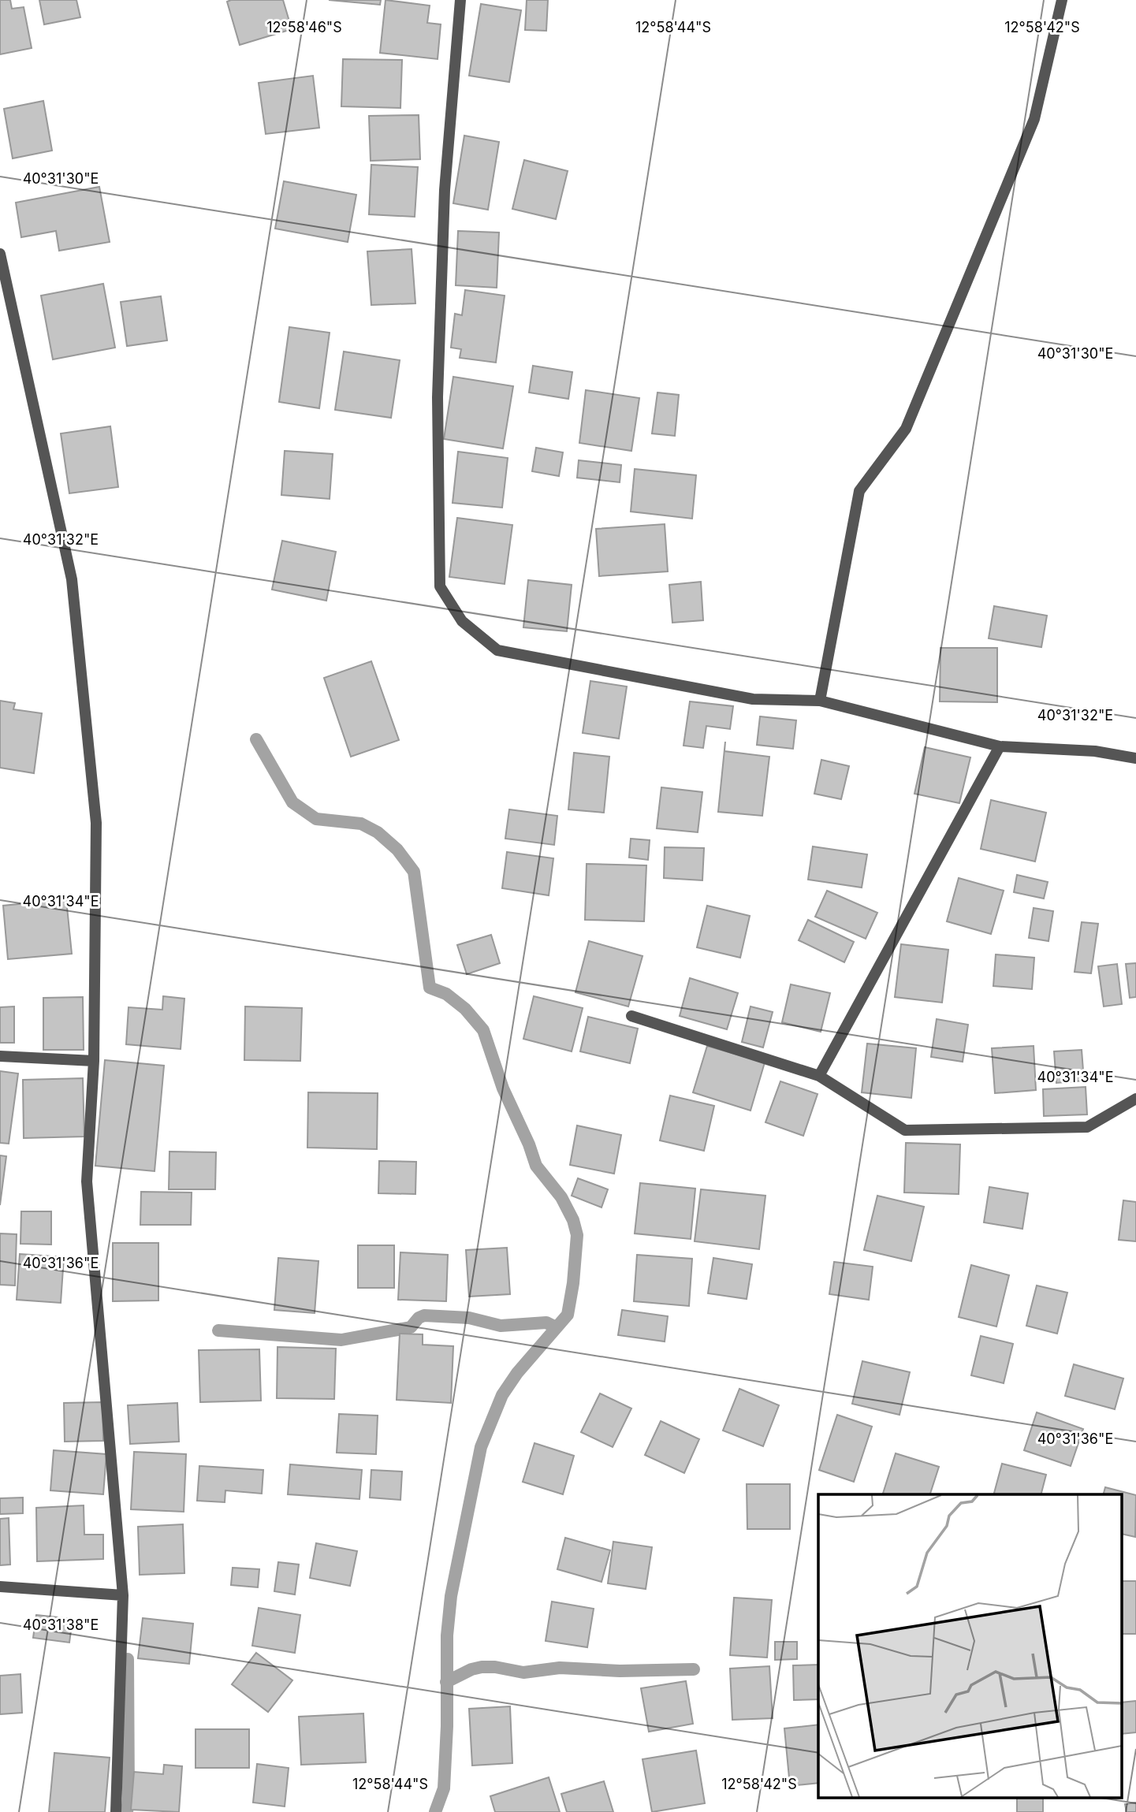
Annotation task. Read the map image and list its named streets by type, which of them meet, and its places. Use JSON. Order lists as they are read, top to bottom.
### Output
{
  "coordinates": [
    "12°58'46\"S",
    "12°58'44\"S",
    "12°58'42\"S",
    "40°31'30\"E",
    "40°31'32\"E",
    "40°31'34\"E",
    "40°31'36\"E",
    "40°31'38\"E"
  ]
}
